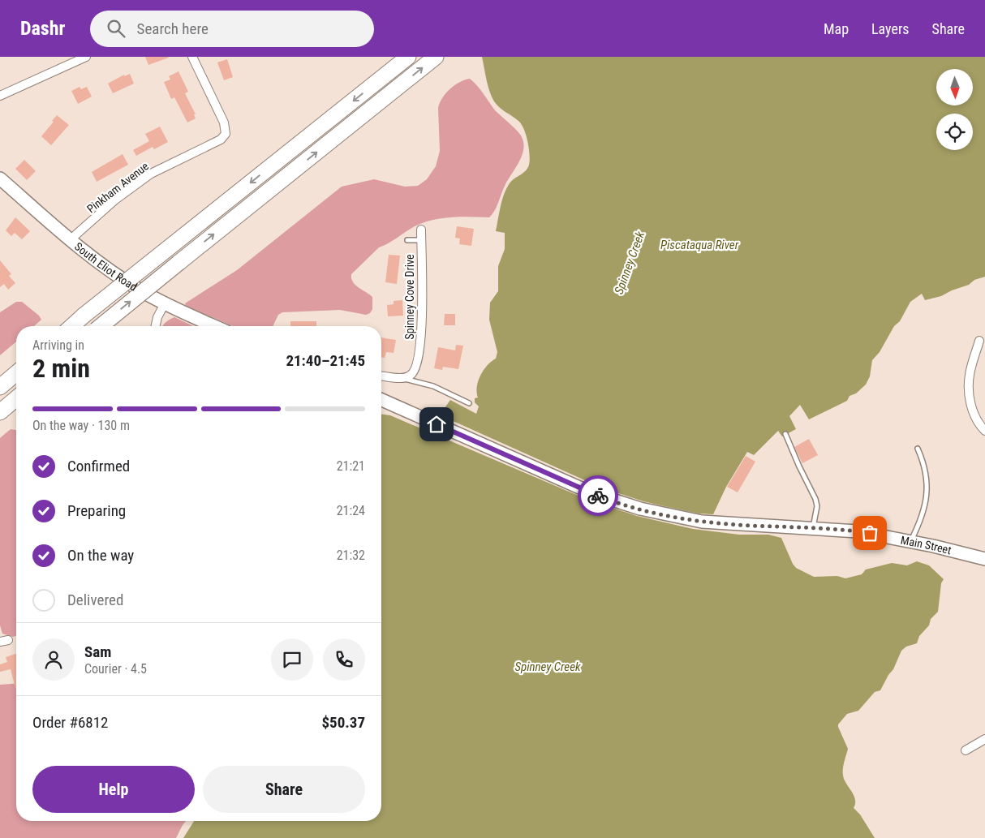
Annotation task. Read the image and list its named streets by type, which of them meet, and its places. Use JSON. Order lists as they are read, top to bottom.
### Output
{
  "streets": {
    "main road": ["South Eliot Road", "Main Street"],
    "street": ["Pinkham Avenue", "Spinney Cove Drive"]
  },
  "crossings": [
    ["Pinkham Avenue", "South Eliot Road"]
  ],
  "water": ["Piscataqua River", "Spinney Creek"],
  "north": "bottom",
  "page": {
    "header": "Dashr",
    "search": "Search here",
    "nav": ["Map", "Layers", "Share"],
    "heading": ["2 min", "Arriving in", "21:40–21:45"],
    "panel": [
      "Sam",
      "Courier · 4.5",
      "Order #6812",
      "$50.37"
    ],
    "bar": "On the way · 130 m",
    "list": [
      ["Confirmed", "21:21"],
      ["Preparing", "21:24"],
      ["On the way", "21:32"],
      "Delivered"
    ],
    "buttons": ["Help", "Share"]
  }
}
